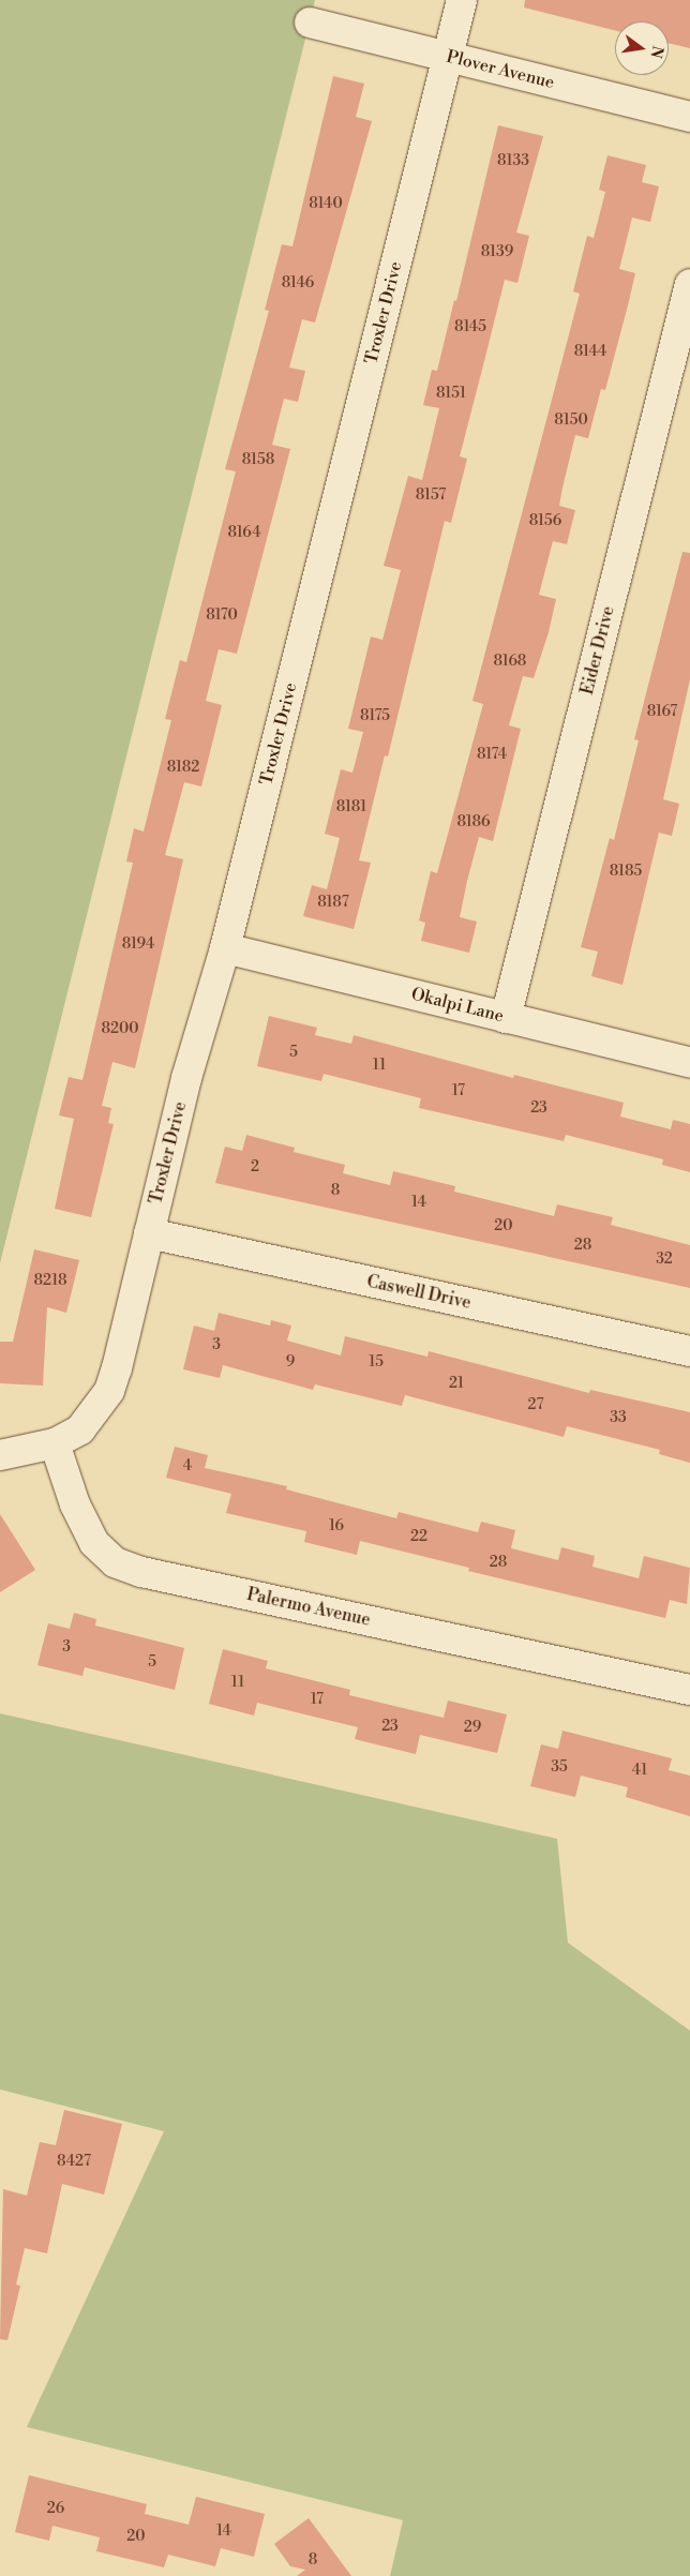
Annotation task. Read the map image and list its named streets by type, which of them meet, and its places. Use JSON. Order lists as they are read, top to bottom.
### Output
{
  "streets": {
    "street": [
      "Plover Avenue",
      "Troxler Drive",
      "Eider Drive",
      "Okalpi Lane",
      "Caswell Drive",
      "Palermo Avenue"
    ]
  },
  "crossings": [
    ["Plover Avenue", "Troxler Drive"],
    ["Troxler Drive", "Okalpi Lane"],
    ["Troxler Drive", "Caswell Drive"],
    ["Troxler Drive", "Palermo Avenue"],
    ["Eider Drive", "Okalpi Lane"]
  ],
  "house_numbers": [
    "8133",
    "8140",
    "8139",
    "8146",
    "8145",
    "8144",
    "8151",
    "8150",
    "8158",
    "8157",
    "8156",
    "8164",
    "8170",
    "8168",
    "8167",
    "8175",
    "8174",
    "8182",
    "8181",
    "8186",
    "8185",
    "8187",
    "8194",
    "8200",
    "5",
    "11",
    "17",
    "23",
    "2",
    "8",
    "14",
    "20",
    "28",
    "32",
    "8218",
    "3",
    "9",
    "15",
    "21",
    "27",
    "33",
    "4",
    "16",
    "22",
    "28",
    "3",
    "5",
    "11",
    "17",
    "23",
    "29",
    "35",
    "41",
    "8427",
    "26",
    "14",
    "20",
    "8"
  ],
  "north": "right"
}
